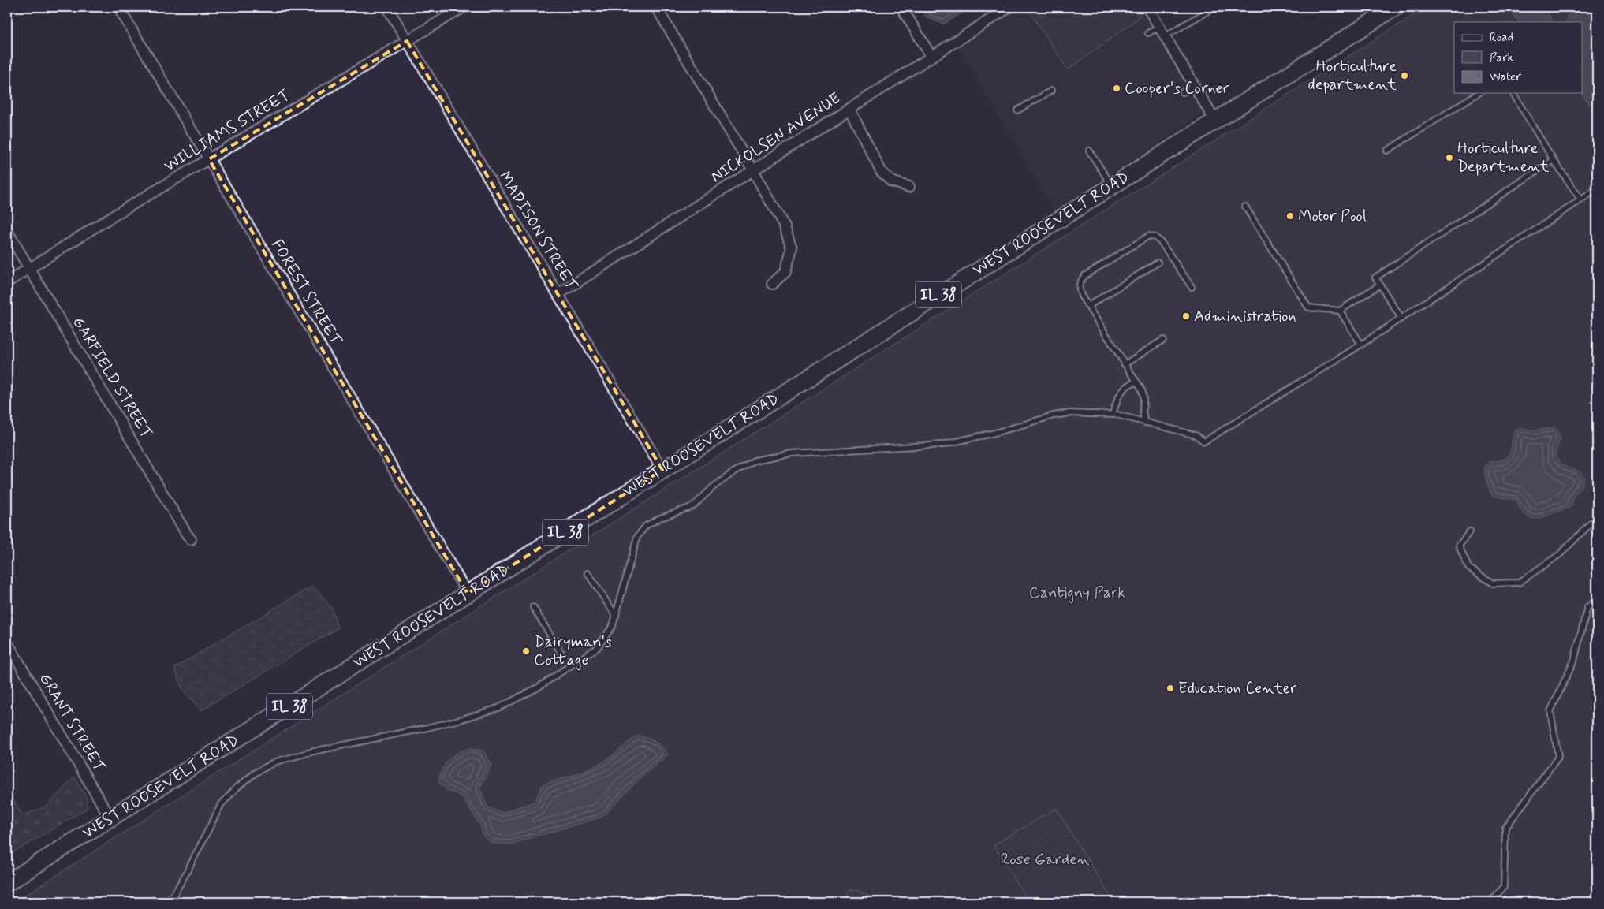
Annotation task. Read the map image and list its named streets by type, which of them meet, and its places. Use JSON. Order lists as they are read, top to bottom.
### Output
{
  "streets": {
    "main road": ["WEST ROOSEVELT ROAD", "IL 38"],
    "street": [
      "WILLIAMS STREET",
      "NICKOLSEN AVENUE",
      "MADISON STREET",
      "FOREST STREET",
      "GARFIELD STREET",
      "GRANT STREET"
    ]
  },
  "crossings": [
    ["WILLIAMS STREET", "MADISON STREET"],
    ["WILLIAMS STREET", "FOREST STREET"],
    ["WILLIAMS STREET", "GARFIELD STREET"],
    ["NICKOLSEN AVENUE", "MADISON STREET"],
    ["WEST ROOSEVELT ROAD", "MADISON STREET"],
    ["WEST ROOSEVELT ROAD", "FOREST STREET"],
    ["WEST ROOSEVELT ROAD", "GRANT STREET"]
  ],
  "parks": ["Cantigny Park", "Rose Garden"],
  "places": [
    "Horticulture department",
    "Cooper's Corner",
    "Horticulture Department",
    "Motor Pool",
    "Administration",
    "Dairyman's Cottage",
    "Education Center"
  ],
  "legend": ["Road", "Park", "Water"]
}
